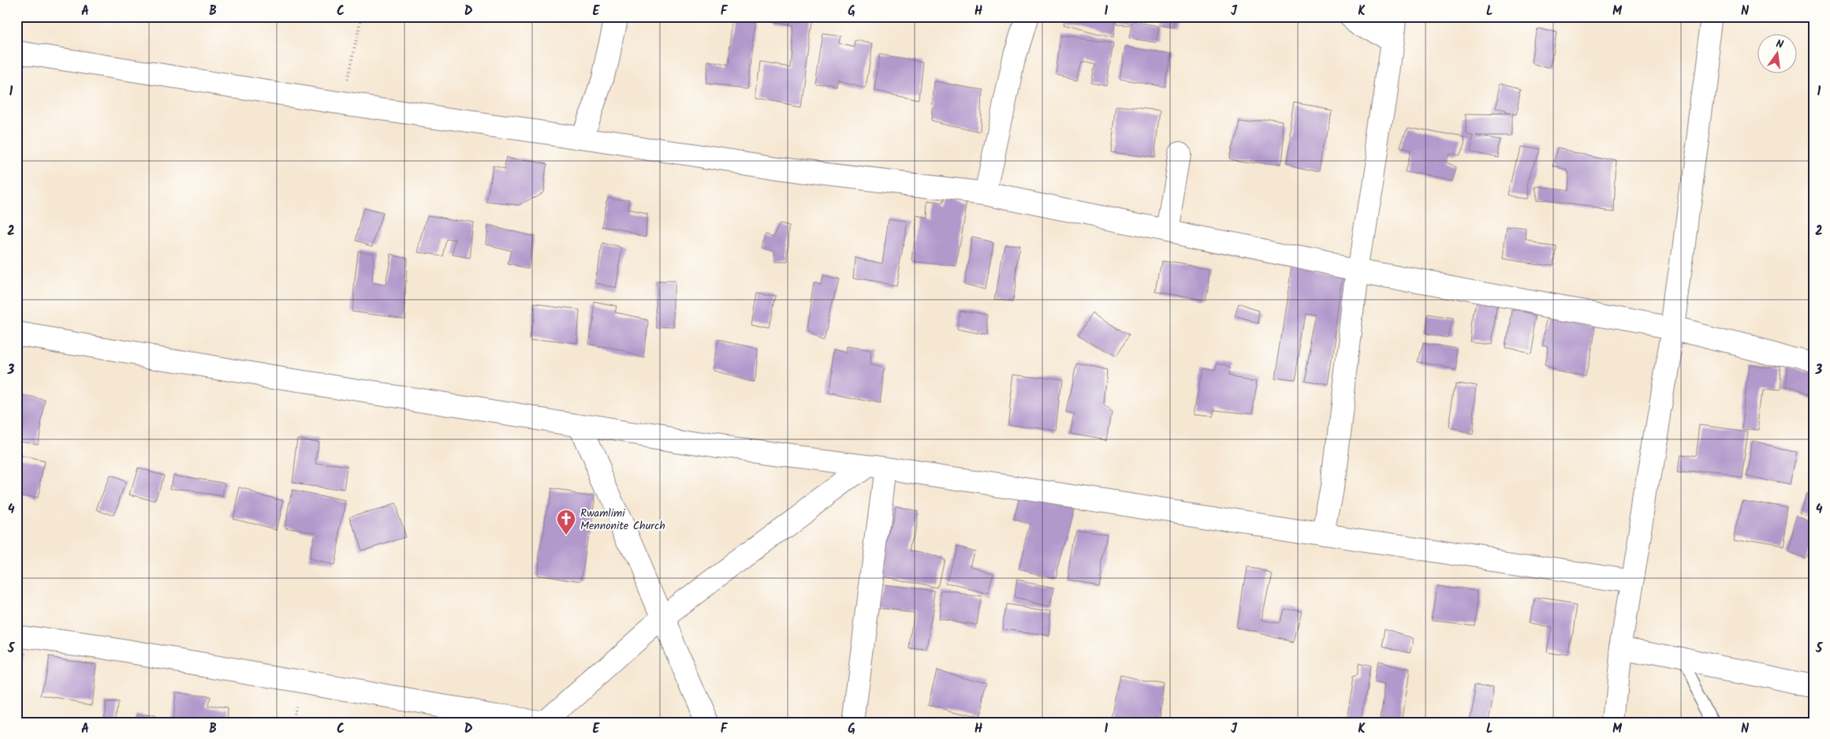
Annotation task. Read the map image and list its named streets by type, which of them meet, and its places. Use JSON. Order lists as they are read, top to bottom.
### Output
{
  "places": {
    "church": ["Rwamlimi Mennonite Church"]
  },
  "north": "top",
  "grid": {
    "columns": [
      "A",
      "B",
      "C",
      "D",
      "E",
      "F",
      "G",
      "H",
      "I",
      "J",
      "K",
      "L",
      "M",
      "N"
    ],
    "rows": [
      "1",
      "2",
      "3",
      "4",
      "5"
    ]
  }
}
